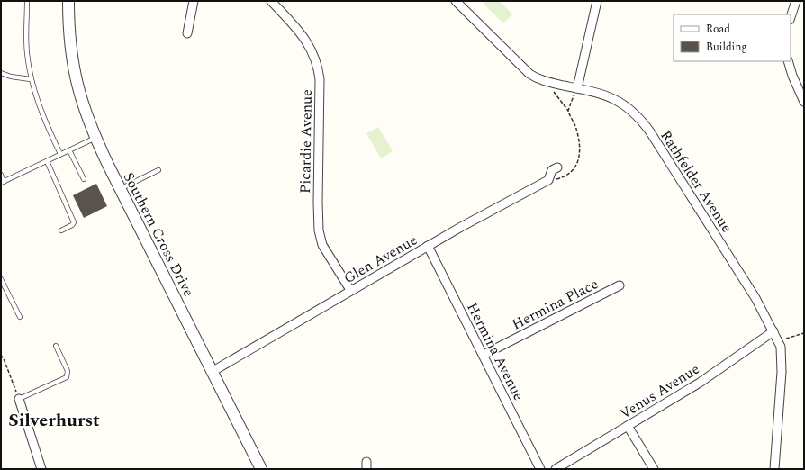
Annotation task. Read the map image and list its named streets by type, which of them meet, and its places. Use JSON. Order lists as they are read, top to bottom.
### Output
{
  "streets": {
    "street": [
      "Picardie Avenue",
      "Rathfelder Avenue",
      "Southern Cross Drive",
      "Glen Avenue",
      "Hermina Place",
      "Hermina Avenue",
      "Venus Avenue"
    ]
  },
  "crossings": [
    ["Picardie Avenue", "Glen Avenue"],
    ["Rathfelder Avenue", "Venus Avenue"],
    ["Southern Cross Drive", "Glen Avenue"],
    ["Glen Avenue", "Hermina Avenue"],
    ["Hermina Place", "Hermina Avenue"]
  ],
  "districts": ["Silverhurst"],
  "legend": ["Road", "Building"]
}
